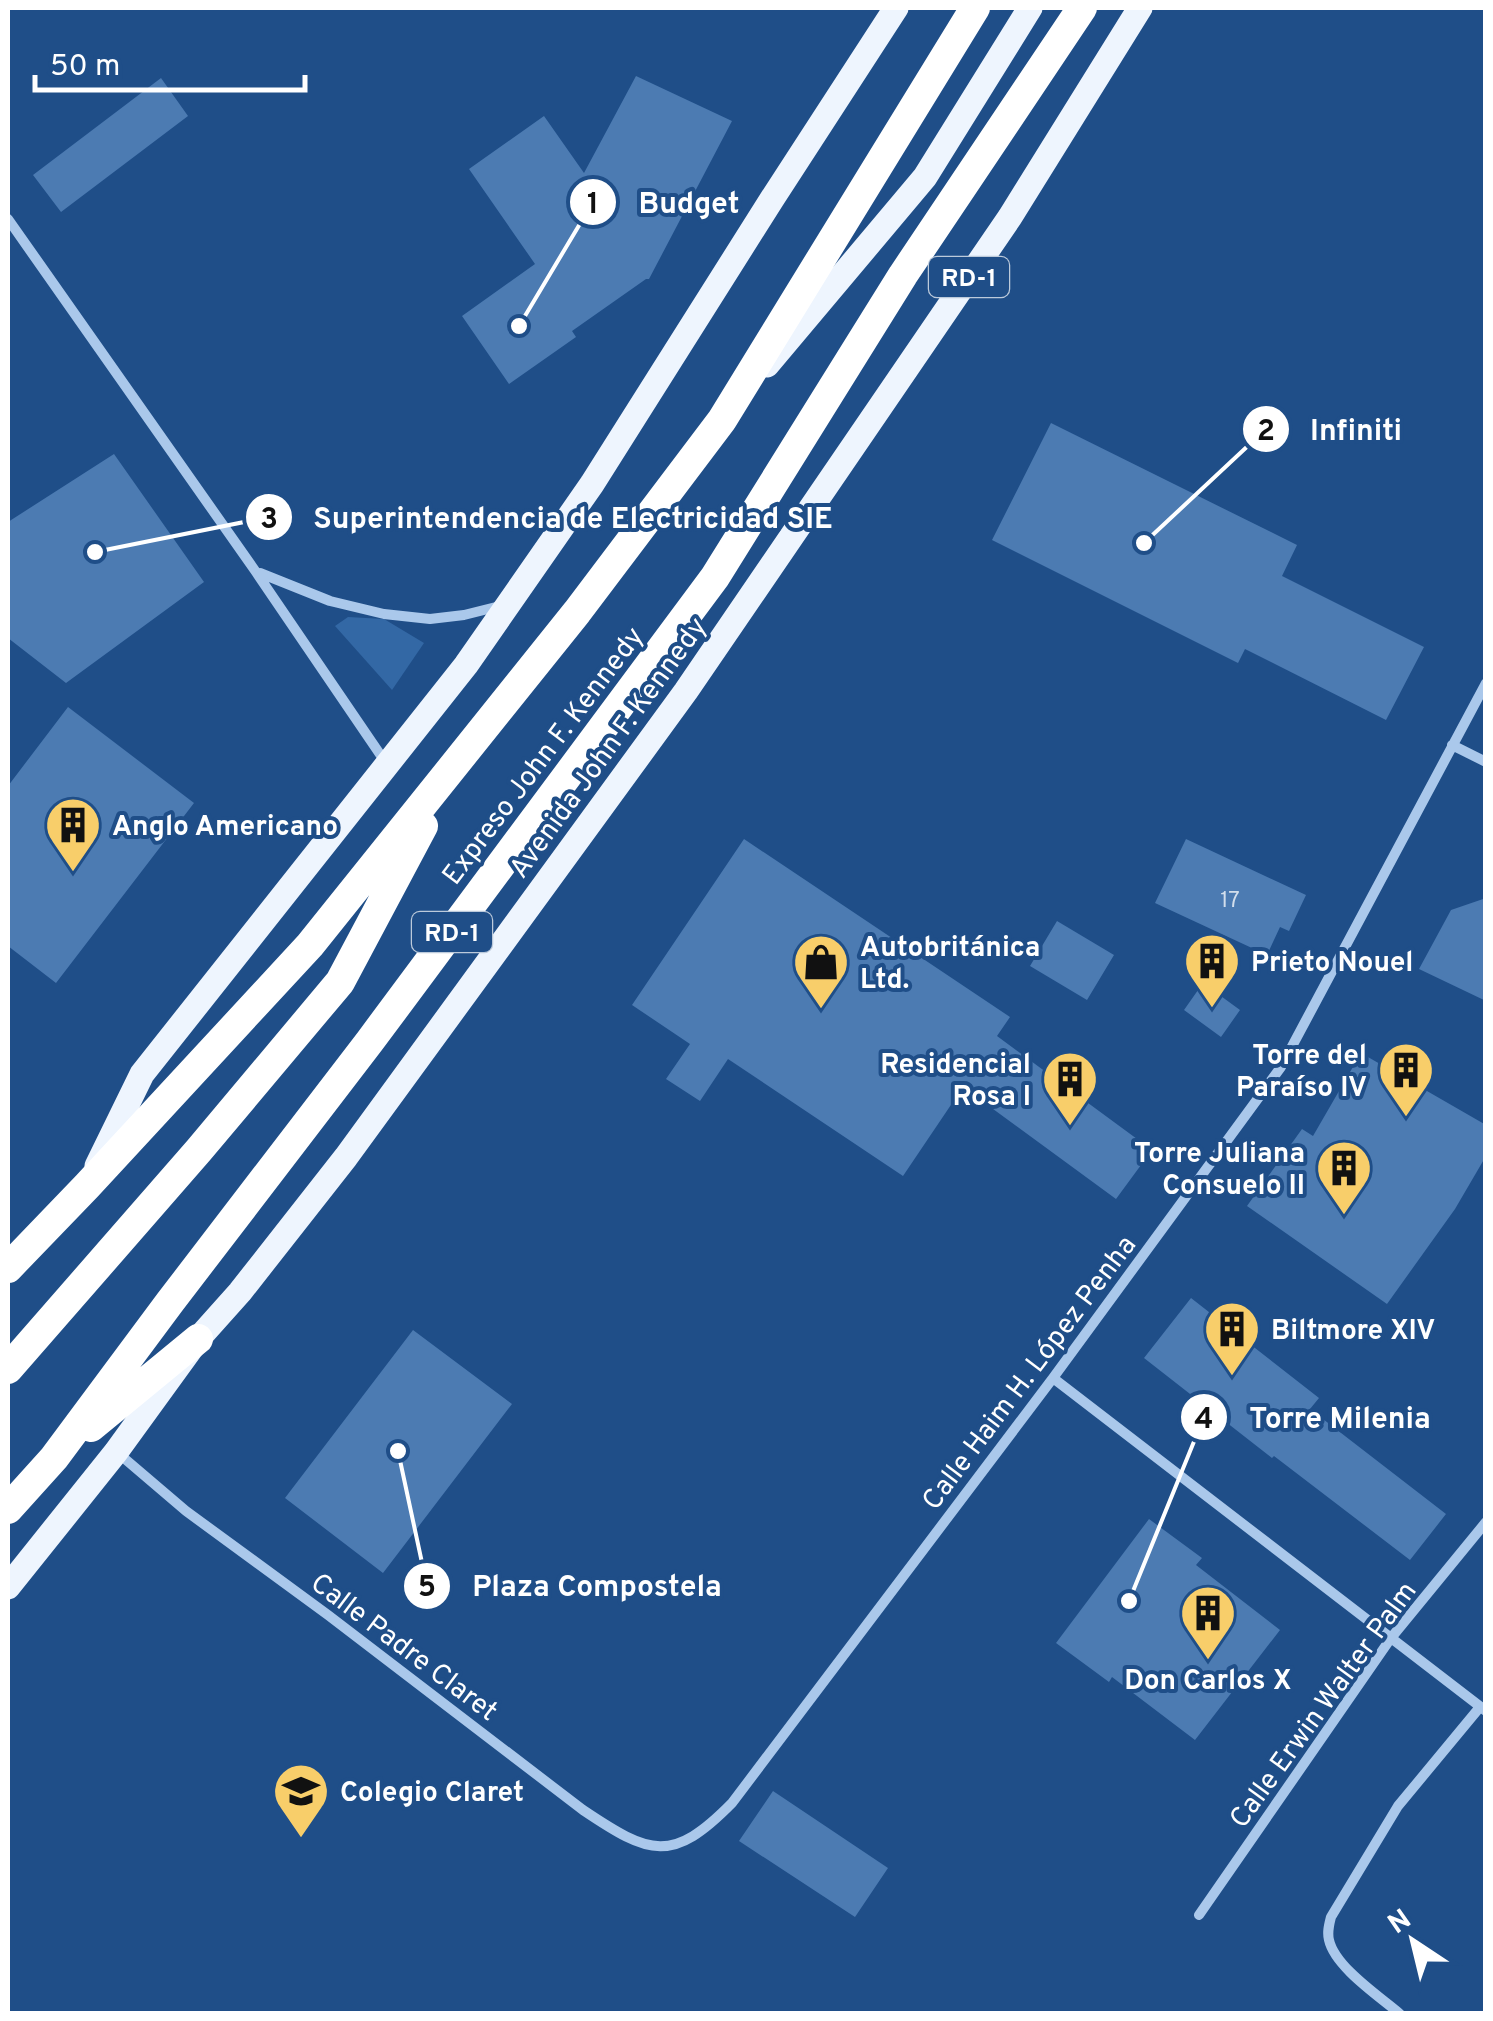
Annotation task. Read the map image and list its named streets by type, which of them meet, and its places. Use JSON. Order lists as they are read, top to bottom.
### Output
{
  "streets": {
    "highway": ["RD-1", "Expreso John F. Kennedy"],
    "main road": ["Avenida John F. Kennedy"],
    "street": ["Calle Haim H. López Penha", "Calle Padre Claret", "Calle Erwin Walter Palm"]
  },
  "crossings": [
    ["Avenida John F. Kennedy", "Calle Padre Claret"],
    ["Calle Haim H. López Penha", "Calle Padre Claret"]
  ],
  "places": {
    "other": [
      "Budget",
      "Infiniti",
      "Superintendencia de Electricidad SIE",
      "Plaza Compostela",
      "Torre Milenia"
    ],
    "building": [
      "Anglo Americano",
      "Prieto Nouel",
      "Torre del Paraíso IV",
      "Residencial Rosa I",
      "Torre Juliana Consuelo II",
      "Biltmore XIV",
      "Don Carlos X"
    ],
    "shop": ["Autobritánica Ltd."],
    "school or university": ["Colegio Claret"]
  },
  "house_numbers": ["17"],
  "scale_bar": "50 m",
  "north": "top left"
}
